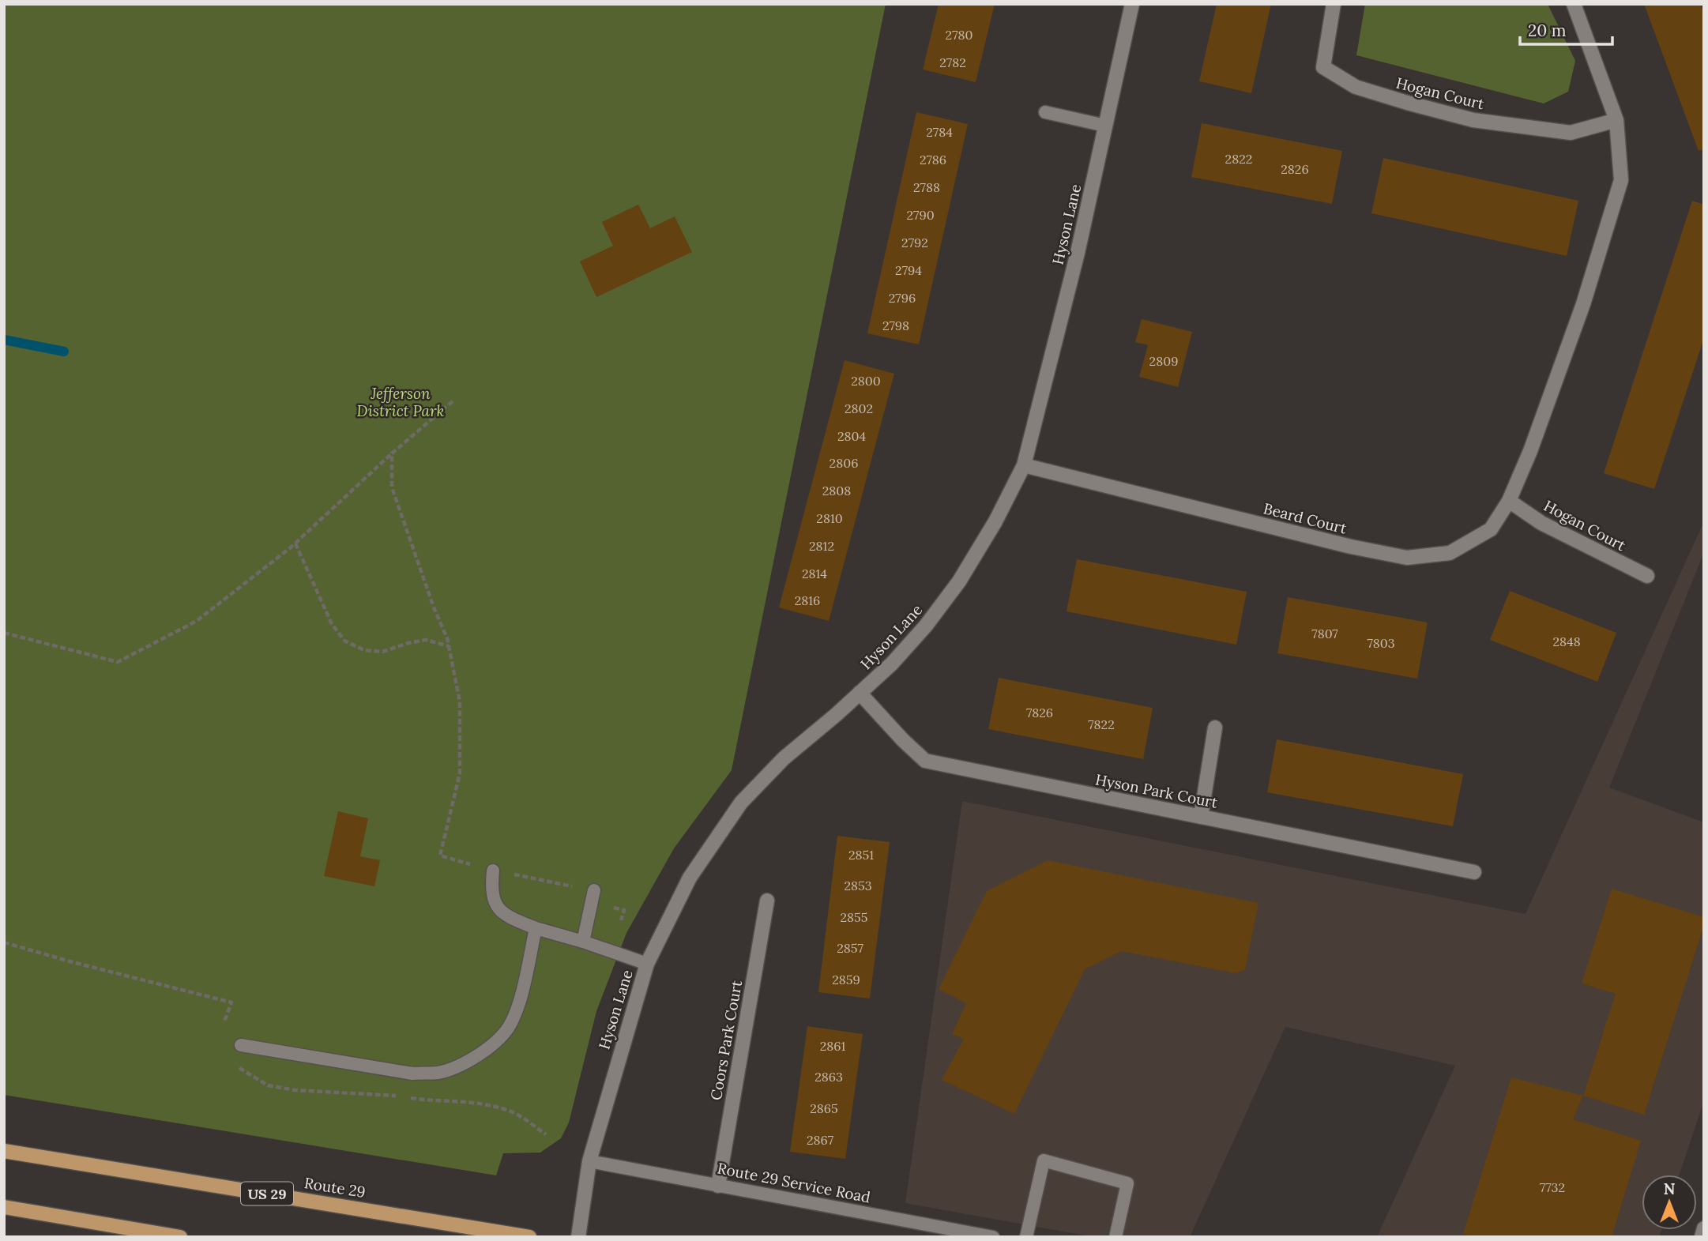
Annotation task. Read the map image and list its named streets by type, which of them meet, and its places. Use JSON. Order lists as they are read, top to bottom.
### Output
{
  "streets": {
    "main road": ["Route 29", "US 29"],
    "street": [
      "Hogan Court",
      "Hyson Lane",
      "Beard Court",
      "Hyson Park Court",
      "Coors Park Court"
    ],
    "lane": ["Route 29 Service Road"]
  },
  "crossings": [
    ["Hogan Court", "Beard Court"],
    ["Hyson Lane", "Beard Court"],
    ["Hyson Lane", "Hyson Park Court"],
    ["Hyson Lane", "Route 29 Service Road"],
    ["Coors Park Court", "Route 29 Service Road"]
  ],
  "parks": ["Jefferson District Park"],
  "house_numbers": [
    "2780",
    "2782",
    "2784",
    "2822",
    "2786",
    "2826",
    "2788",
    "2790",
    "2792",
    "2794",
    "2796",
    "2798",
    "2809",
    "2800",
    "2802",
    "2804",
    "2806",
    "2808",
    "2810",
    "2812",
    "2814",
    "2816",
    "7807",
    "2848",
    "7803",
    "7826",
    "7822",
    "2851",
    "2853",
    "2855",
    "2857",
    "2859",
    "2861",
    "2863",
    "2865",
    "2867",
    "7732"
  ],
  "scale_bar": "20 m",
  "north": "top"
}
